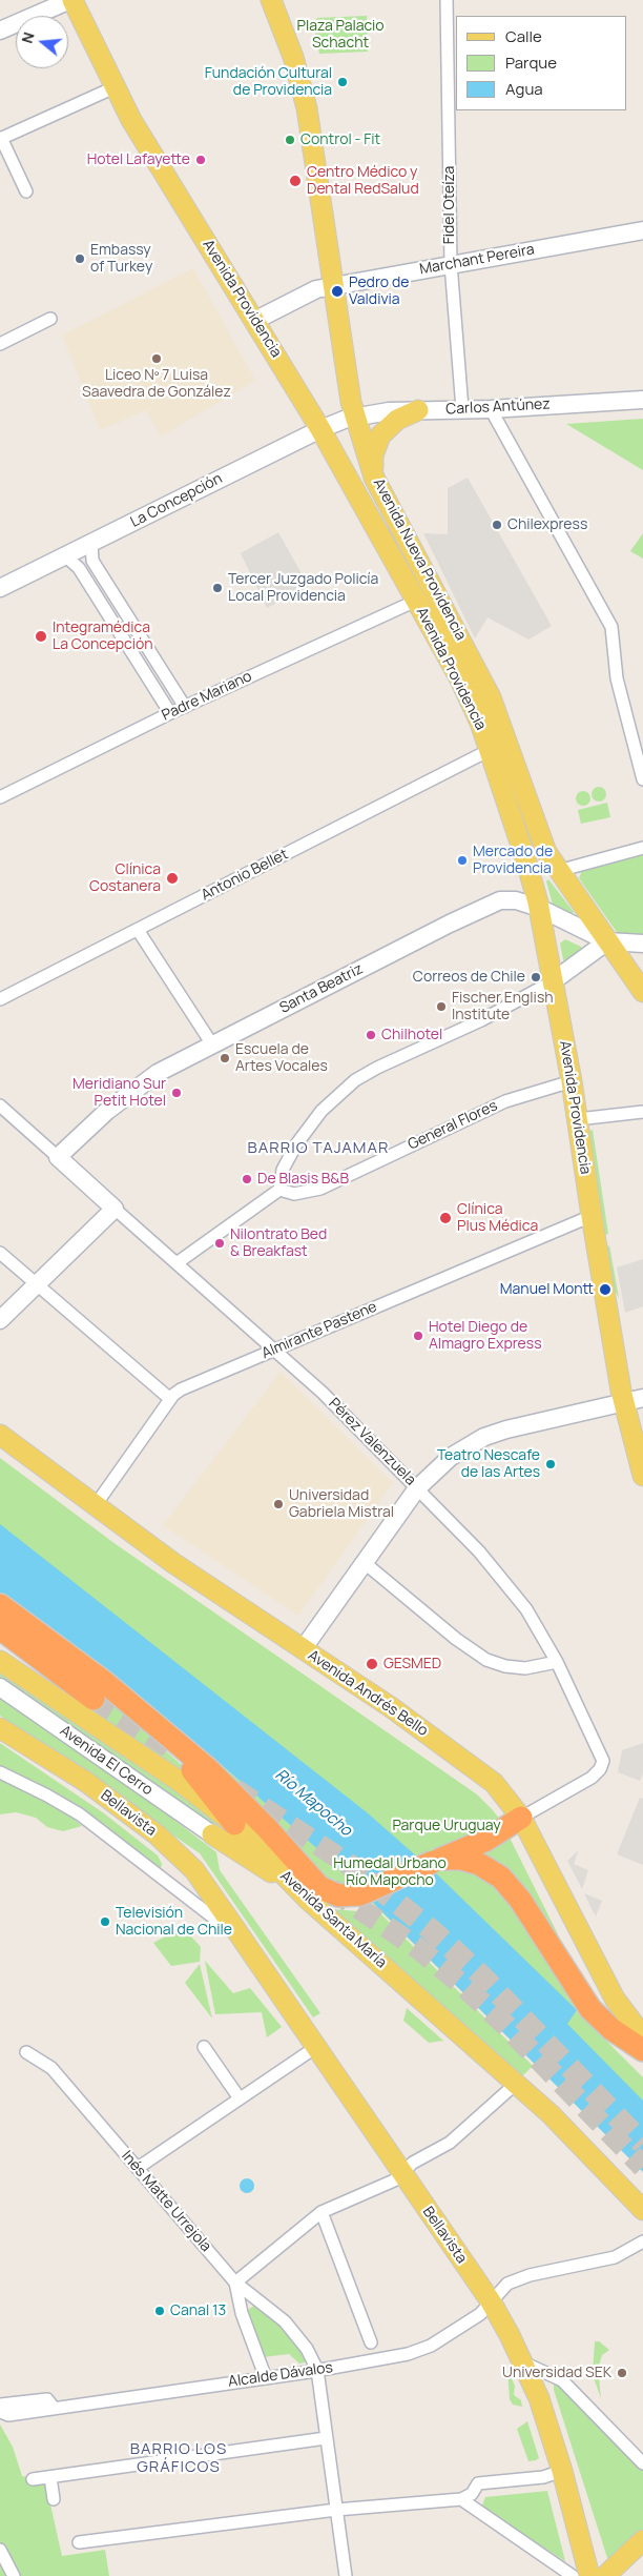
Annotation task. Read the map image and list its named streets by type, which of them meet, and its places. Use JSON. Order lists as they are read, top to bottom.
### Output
{
  "streets": {
    "main road": [
      "Avenida Providencia",
      "Avenida Nueva Providencia",
      "Avenida Andrés Bello",
      "Bellavista",
      "Avenida Santa María"
    ],
    "street": [
      "Fidel Oteíza",
      "Marchant Pereira",
      "Carlos Antúnez",
      "La Concepción",
      "Padre Mariano",
      "Antonio Bellet",
      "Santa Beatriz",
      "General Flores",
      "Almirante Pastene",
      "Pérez Valenzuela",
      "Avenida El Cerro",
      "Inés Matte Urrejola",
      "Alcalde Dávalos"
    ]
  },
  "crossings": [
    ["Fidel Oteíza", "Marchant Pereira"],
    ["Fidel Oteíza", "Carlos Antúnez"],
    ["Marchant Pereira", "Avenida Providencia"],
    ["Marchant Pereira", "Avenida Nueva Providencia"],
    ["Avenida Providencia", "La Concepción"],
    ["Avenida Providencia", "Padre Mariano"],
    ["Avenida Providencia", "Antonio Bellet"],
    ["Avenida Providencia", "Santa Beatriz"],
    ["Avenida Providencia", "General Flores"],
    ["Avenida Providencia", "Almirante Pastene"],
    ["Carlos Antúnez", "La Concepción"],
    ["Carlos Antúnez", "Avenida Nueva Providencia"],
    ["La Concepción", "Avenida Nueva Providencia"],
    ["Avenida Nueva Providencia", "Santa Beatriz"],
    ["Santa Beatriz", "Pérez Valenzuela"],
    ["Almirante Pastene", "Pérez Valenzuela"],
    ["Almirante Pastene", "Avenida Andrés Bello"],
    ["Pérez Valenzuela", "Avenida Andrés Bello"],
    ["Bellavista", "Alcalde Dávalos"],
    ["Inés Matte Urrejola", "Alcalde Dávalos"]
  ],
  "districts": ["BARRIO TAJAMAR", "BARRIO LOS GRÁFICOS"],
  "water": ["Río Mapocho"],
  "parks": ["Plaza Palacio Schacht", "Parque Uruguay", "Humedal Urbano Río Mapocho"],
  "places": [
    "Fundación Cultural de Providencia",
    "Control - Fit",
    "Hotel Lafayette",
    "Centro Médico y Dental RedSalud",
    "Embassy of Turkey",
    "Pedro de Valdivia",
    "Liceo Nº 7 Luisa Saavedra de González",
    "Chilexpress",
    "Tercer Juzgado Policía Local Providencia",
    "Integramédica La Concepción",
    "Mercado de Providencia",
    "Clínica Costanera",
    "Correos de Chile",
    "Fischer English Institute",
    "Chilhotel",
    "Escuela de Artes Vocales",
    "Meridiano Sur Petit Hotel",
    "De Blasis B&B",
    "Clínica Plus Médica",
    "Nilontrato Bed & Breakfast",
    "Manuel Montt",
    "Hotel Diego de Almagro Express",
    "Teatro Nescafe de las Artes",
    "Universidad Gabriela Mistral",
    "GESMED",
    "Televisión Nacional de Chile",
    "Canal 13",
    "Universidad SEK"
  ],
  "legend": ["Calle", "Parque", "Agua"],
  "north": "left"
}
